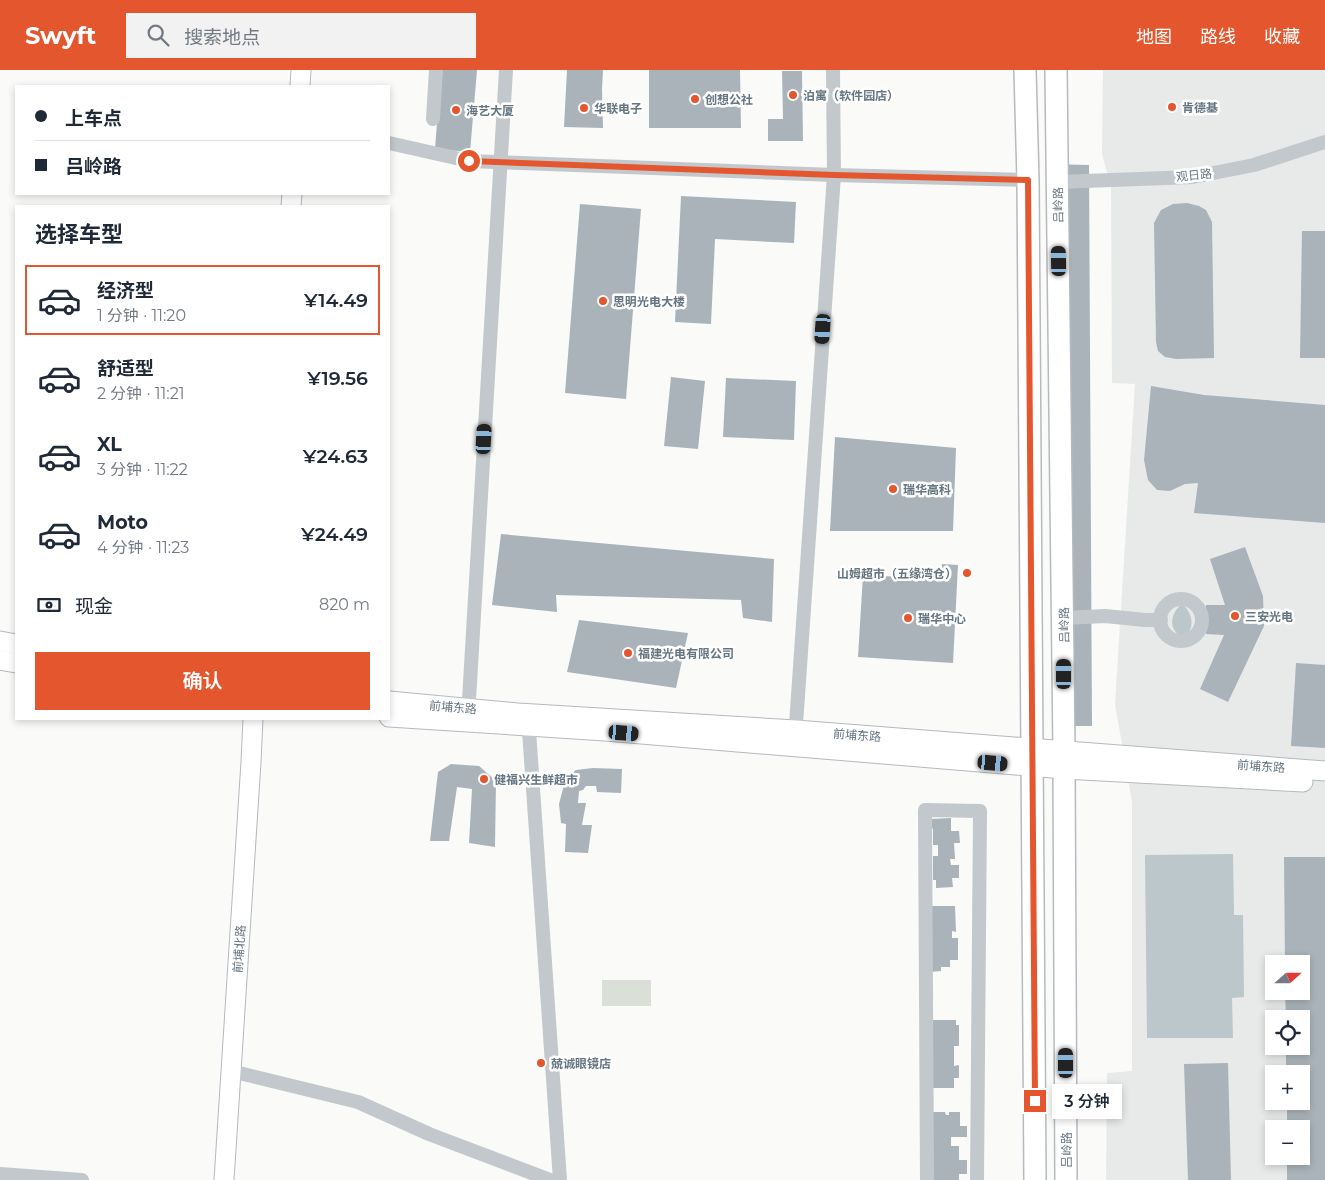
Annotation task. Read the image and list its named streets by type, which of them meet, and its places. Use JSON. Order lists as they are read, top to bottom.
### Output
{
  "streets": {
    "main road": ["吕岭路", "前埔东路", "前埔北路"],
    "street": ["观日路"]
  },
  "crossings": [
    ["观日路", "吕岭路"],
    ["吕岭路", "前埔东路"]
  ],
  "places": [
    "泊寓（软件园店）",
    "创想公社",
    "肯德基",
    "华联电子",
    "海艺大厦",
    "思明光电大楼",
    "瑞华高科",
    "山姆超市（五缘湾仓）",
    "三安光电",
    "瑞华中心",
    "福建光电有限公司",
    "健福兴生鲜超市",
    "兢诚眼镜店"
  ],
  "north": "right",
  "page": {
    "header": "Swyft",
    "search": "搜索地点",
    "nav": ["地图", "路线", "收藏"],
    "banner": ["上车点", "吕岭路"],
    "heading": "选择车型",
    "list": [
      {
        "name": "经济型",
        "note": "1 分钟 · 11:20",
        "value": "¥14.49"
      },
      {
        "name": "舒适型",
        "note": "2 分钟 · 11:21",
        "value": "¥19.56"
      },
      {
        "name": "XL",
        "note": "3 分钟 · 11:22",
        "value": "¥24.63"
      },
      {
        "name": "Moto",
        "note": "4 分钟 · 11:23",
        "value": "¥24.49"
      }
    ],
    "pay": ["现金", "820 m"],
    "buttons": "确认",
    "map_buttons": ["+", "−"],
    "bubble": "3 分钟"
  }
}
